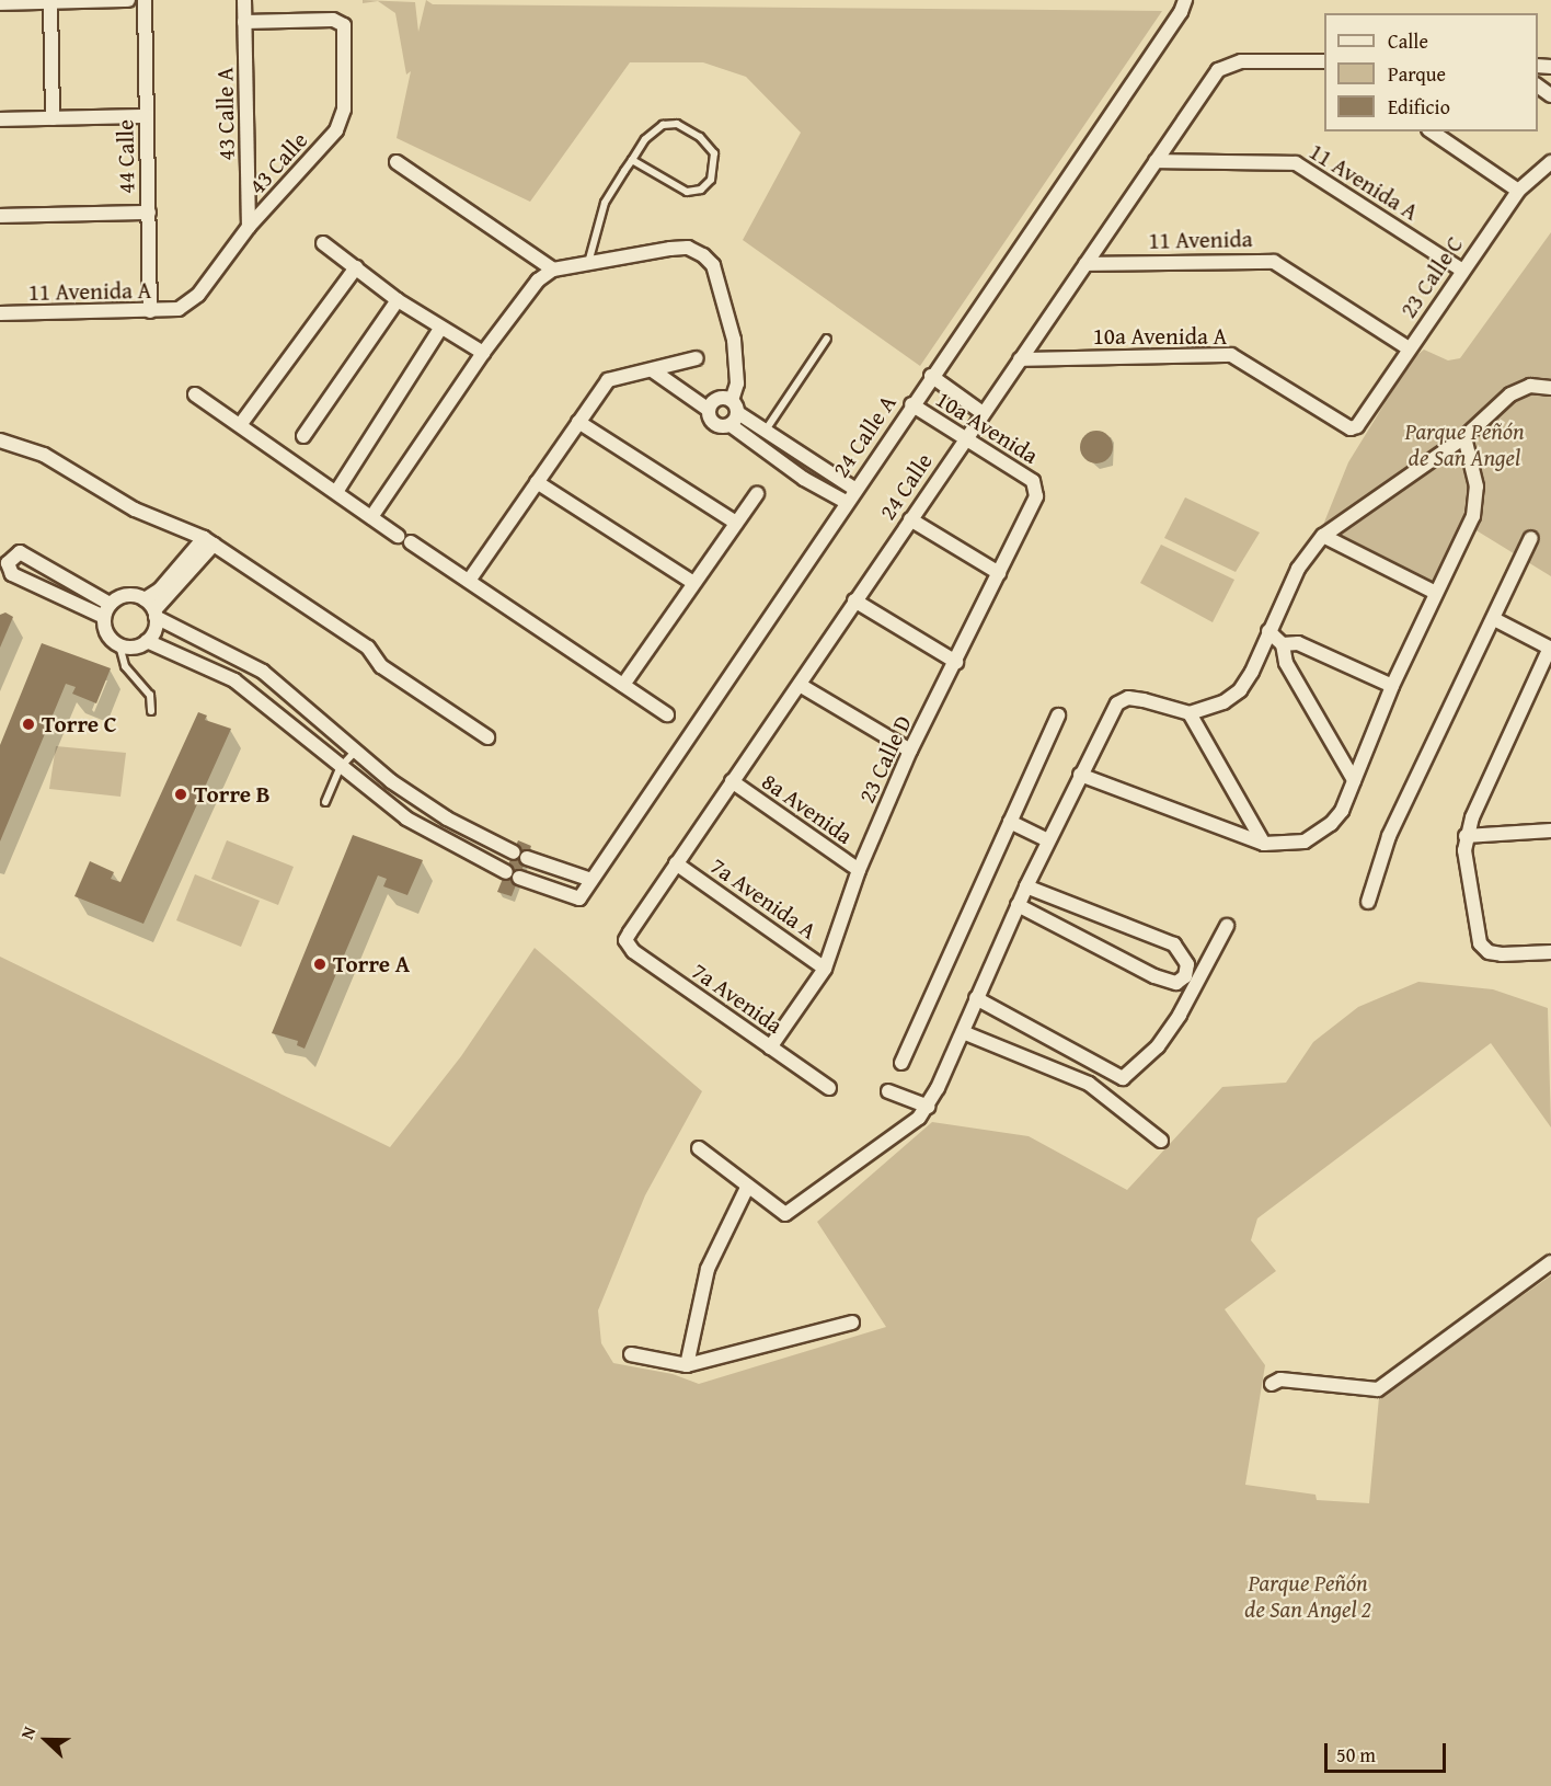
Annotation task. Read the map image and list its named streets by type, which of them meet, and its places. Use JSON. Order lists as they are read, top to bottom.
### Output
{
  "streets": {
    "street": [
      "43 Calle A",
      "44 Calle",
      "43 Calle",
      "11 Avenida A",
      "11 Avenida",
      "23 Calle C",
      "10a Avenida A",
      "10a Avenida",
      "24 Calle A",
      "24 Calle",
      "23 Calle D",
      "8a Avenida",
      "7a Avenida A",
      "7a Avenida"
    ]
  },
  "crossings": [
    ["43 Calle A", "43 Calle"],
    ["44 Calle", "11 Avenida A"],
    ["43 Calle", "11 Avenida A"],
    ["11 Avenida A", "23 Calle C"],
    ["11 Avenida A", "24 Calle"],
    ["11 Avenida", "23 Calle C"],
    ["11 Avenida", "24 Calle"],
    ["23 Calle C", "10a Avenida A"],
    ["10a Avenida A", "24 Calle"],
    ["10a Avenida", "24 Calle A"],
    ["10a Avenida", "24 Calle"],
    ["10a Avenida", "23 Calle D"],
    ["24 Calle", "8a Avenida"],
    ["24 Calle", "7a Avenida A"],
    ["24 Calle", "7a Avenida"],
    ["23 Calle D", "8a Avenida"],
    ["23 Calle D", "7a Avenida A"],
    ["23 Calle D", "7a Avenida"]
  ],
  "parks": ["Parque Peñón de San Angel", "Parque Peñón de San Angel 2"],
  "places": ["Torre C", "Torre B", "Torre A"],
  "legend": ["Calle", "Parque", "Edificio"],
  "scale_bar": "50 m",
  "north": "left"
}
